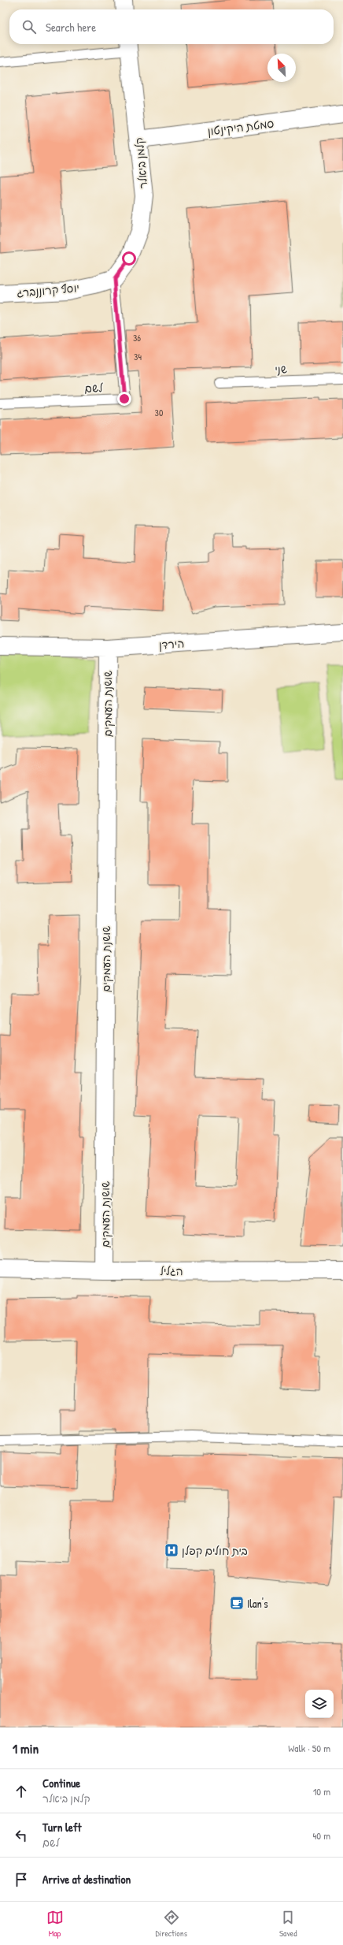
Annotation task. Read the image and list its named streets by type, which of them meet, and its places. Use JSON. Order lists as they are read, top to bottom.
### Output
{
  "streets": {
    "street": [
      "סמטת היקינטון",
      "קלמן ביאלר",
      "יוסף קרוננברג",
      "הירדן",
      "שושנת העמקים",
      "הגליל"
    ],
    "lane": ["שני", "לשם"]
  },
  "crossings": [
    ["סמטת היקינטון", "קלמן ביאלר"],
    ["קלמן ביאלר", "יוסף קרוננברג"],
    ["קלמן ביאלר", "לשם"],
    ["יוסף קרוננברג", "לשם"],
    ["הירדן", "שושנת העמקים"],
    ["שושנת העמקים", "הגליל"]
  ],
  "places": {
    "hospital": ["בית חולים קפלן"],
    "cafe": ["Ilan's"]
  },
  "house_numbers": ["36", "34", "30"],
  "north": "top left",
  "page": {
    "search": "Search here",
    "heading": ["1 min", "Walk · 50 m"],
    "list": [
      ["Continue", "קלמן ביאלר", "10 m"],
      ["Turn left", "לשם", "40 m"],
      "Arrive at destination"
    ],
    "nav": ["Map", "Directions", "Saved"]
  }
}
